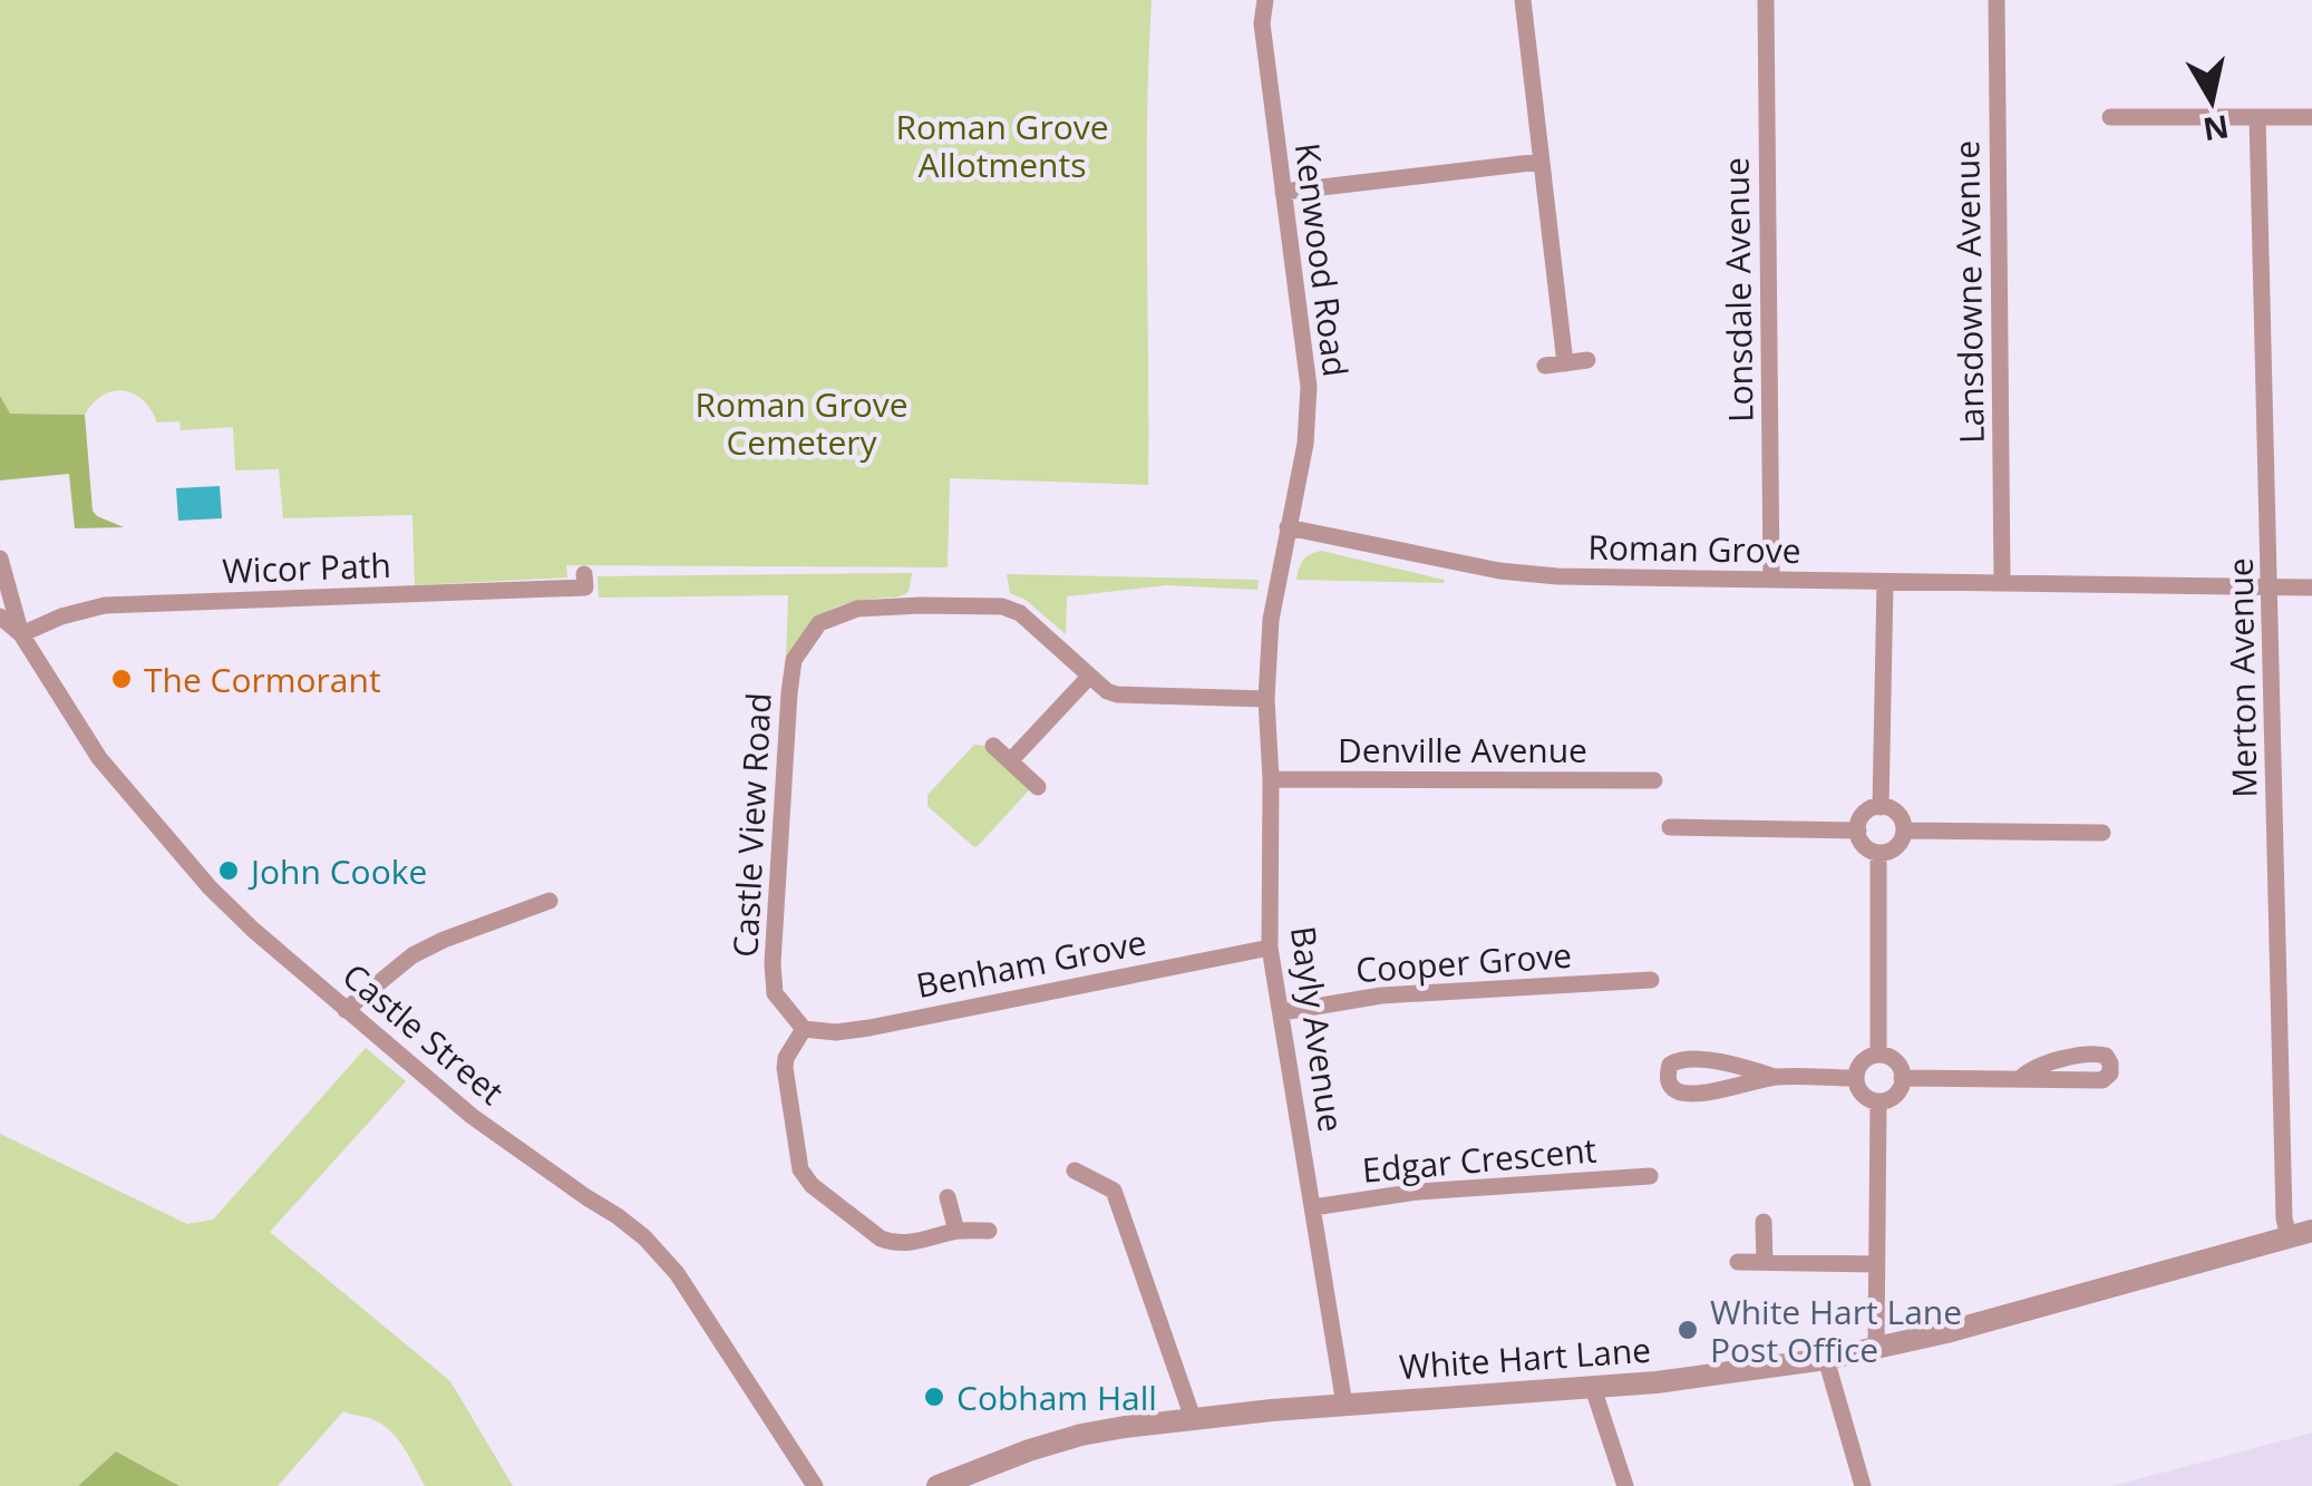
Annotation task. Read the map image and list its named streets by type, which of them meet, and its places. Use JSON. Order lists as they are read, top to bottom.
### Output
{
  "streets": {
    "street": [
      "Kenwood Road",
      "Lonsdale Avenue",
      "Lansdowne Avenue",
      "Roman Grove",
      "Wicor Path",
      "Merton Avenue",
      "Denville Avenue",
      "Castle View Road",
      "Cooper Grove",
      "Benham Grove",
      "Bayly Avenue",
      "Castle Street",
      "Edgar Crescent",
      "White Hart Lane"
    ]
  },
  "crossings": [
    ["Kenwood Road", "Roman Grove"],
    ["Kenwood Road", "Bayly Avenue"],
    ["Lonsdale Avenue", "Roman Grove"],
    ["Lansdowne Avenue", "Roman Grove"],
    ["Roman Grove", "Merton Avenue"],
    ["Roman Grove", "Bayly Avenue"],
    ["Wicor Path", "Castle Street"],
    ["Merton Avenue", "White Hart Lane"],
    ["Denville Avenue", "Bayly Avenue"],
    ["Castle View Road", "Benham Grove"],
    ["Castle View Road", "Bayly Avenue"],
    ["Cooper Grove", "Bayly Avenue"],
    ["Benham Grove", "Bayly Avenue"],
    ["Bayly Avenue", "Edgar Crescent"],
    ["Bayly Avenue", "White Hart Lane"]
  ],
  "parks": ["Roman Grove Allotments", "Roman Grove Cemetery"],
  "places": [
    "The Cormorant",
    "John Cooke",
    "White Hart Lane Post Office",
    "Cobham Hall"
  ],
  "north": "bottom"
}
